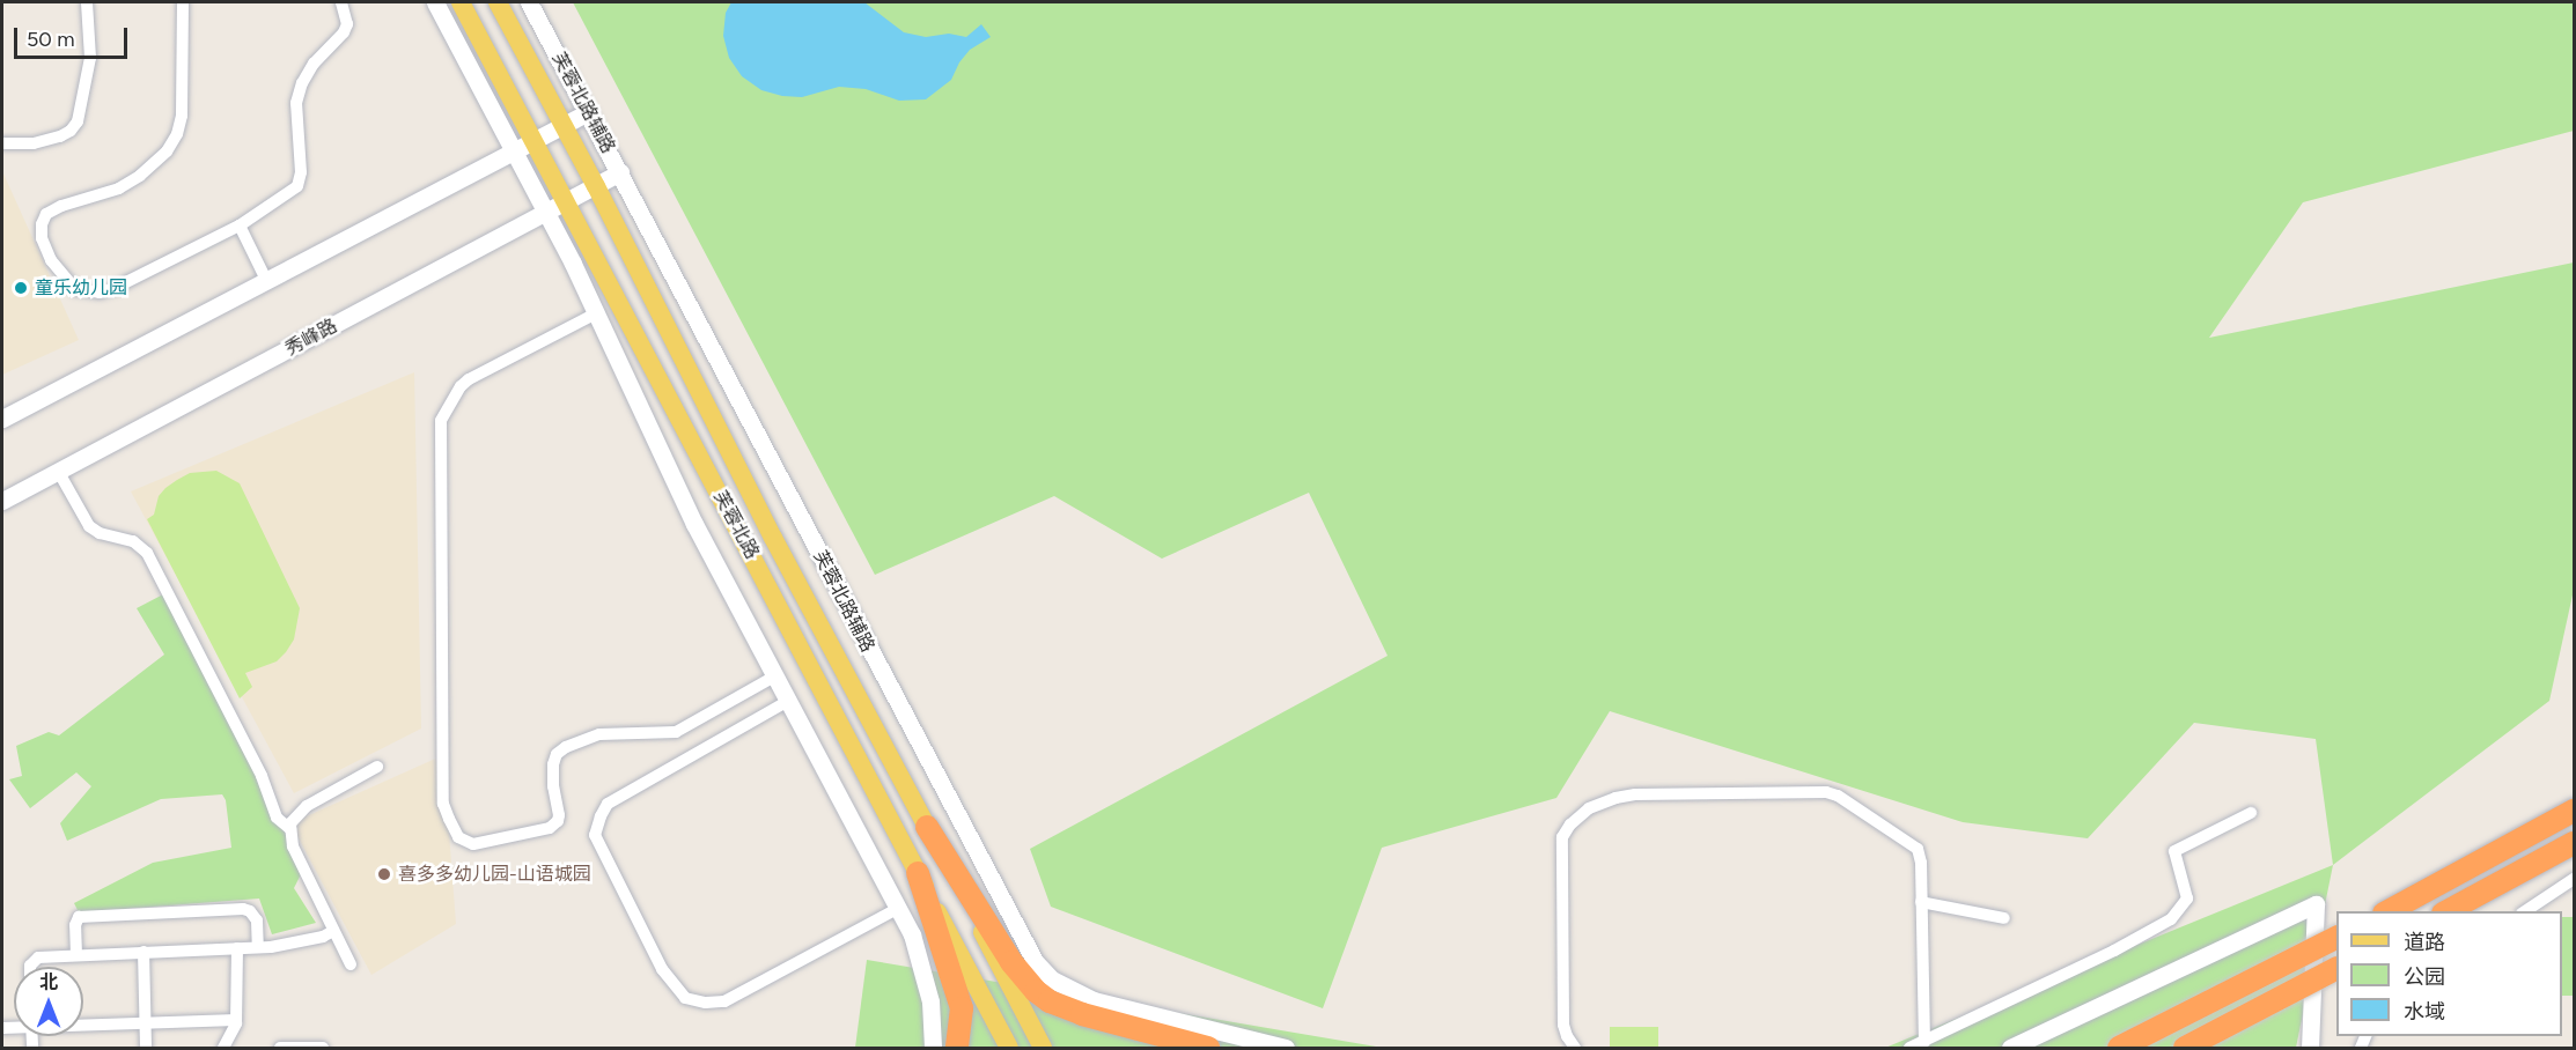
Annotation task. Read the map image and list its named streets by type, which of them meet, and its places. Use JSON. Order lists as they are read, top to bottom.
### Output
{
  "streets": {
    "main road": ["芙蓉北路辅路", "秀峰路", "芙蓉北路"]
  },
  "crossings": [
    ["芙蓉北路辅路", "秀峰路"],
    ["秀峰路", "芙蓉北路"]
  ],
  "places": ["童乐幼儿园", "喜多多幼儿园-山语城园"],
  "legend": ["道路", "公园", "水域"],
  "scale_bar": "50 m",
  "north": "top"
}
